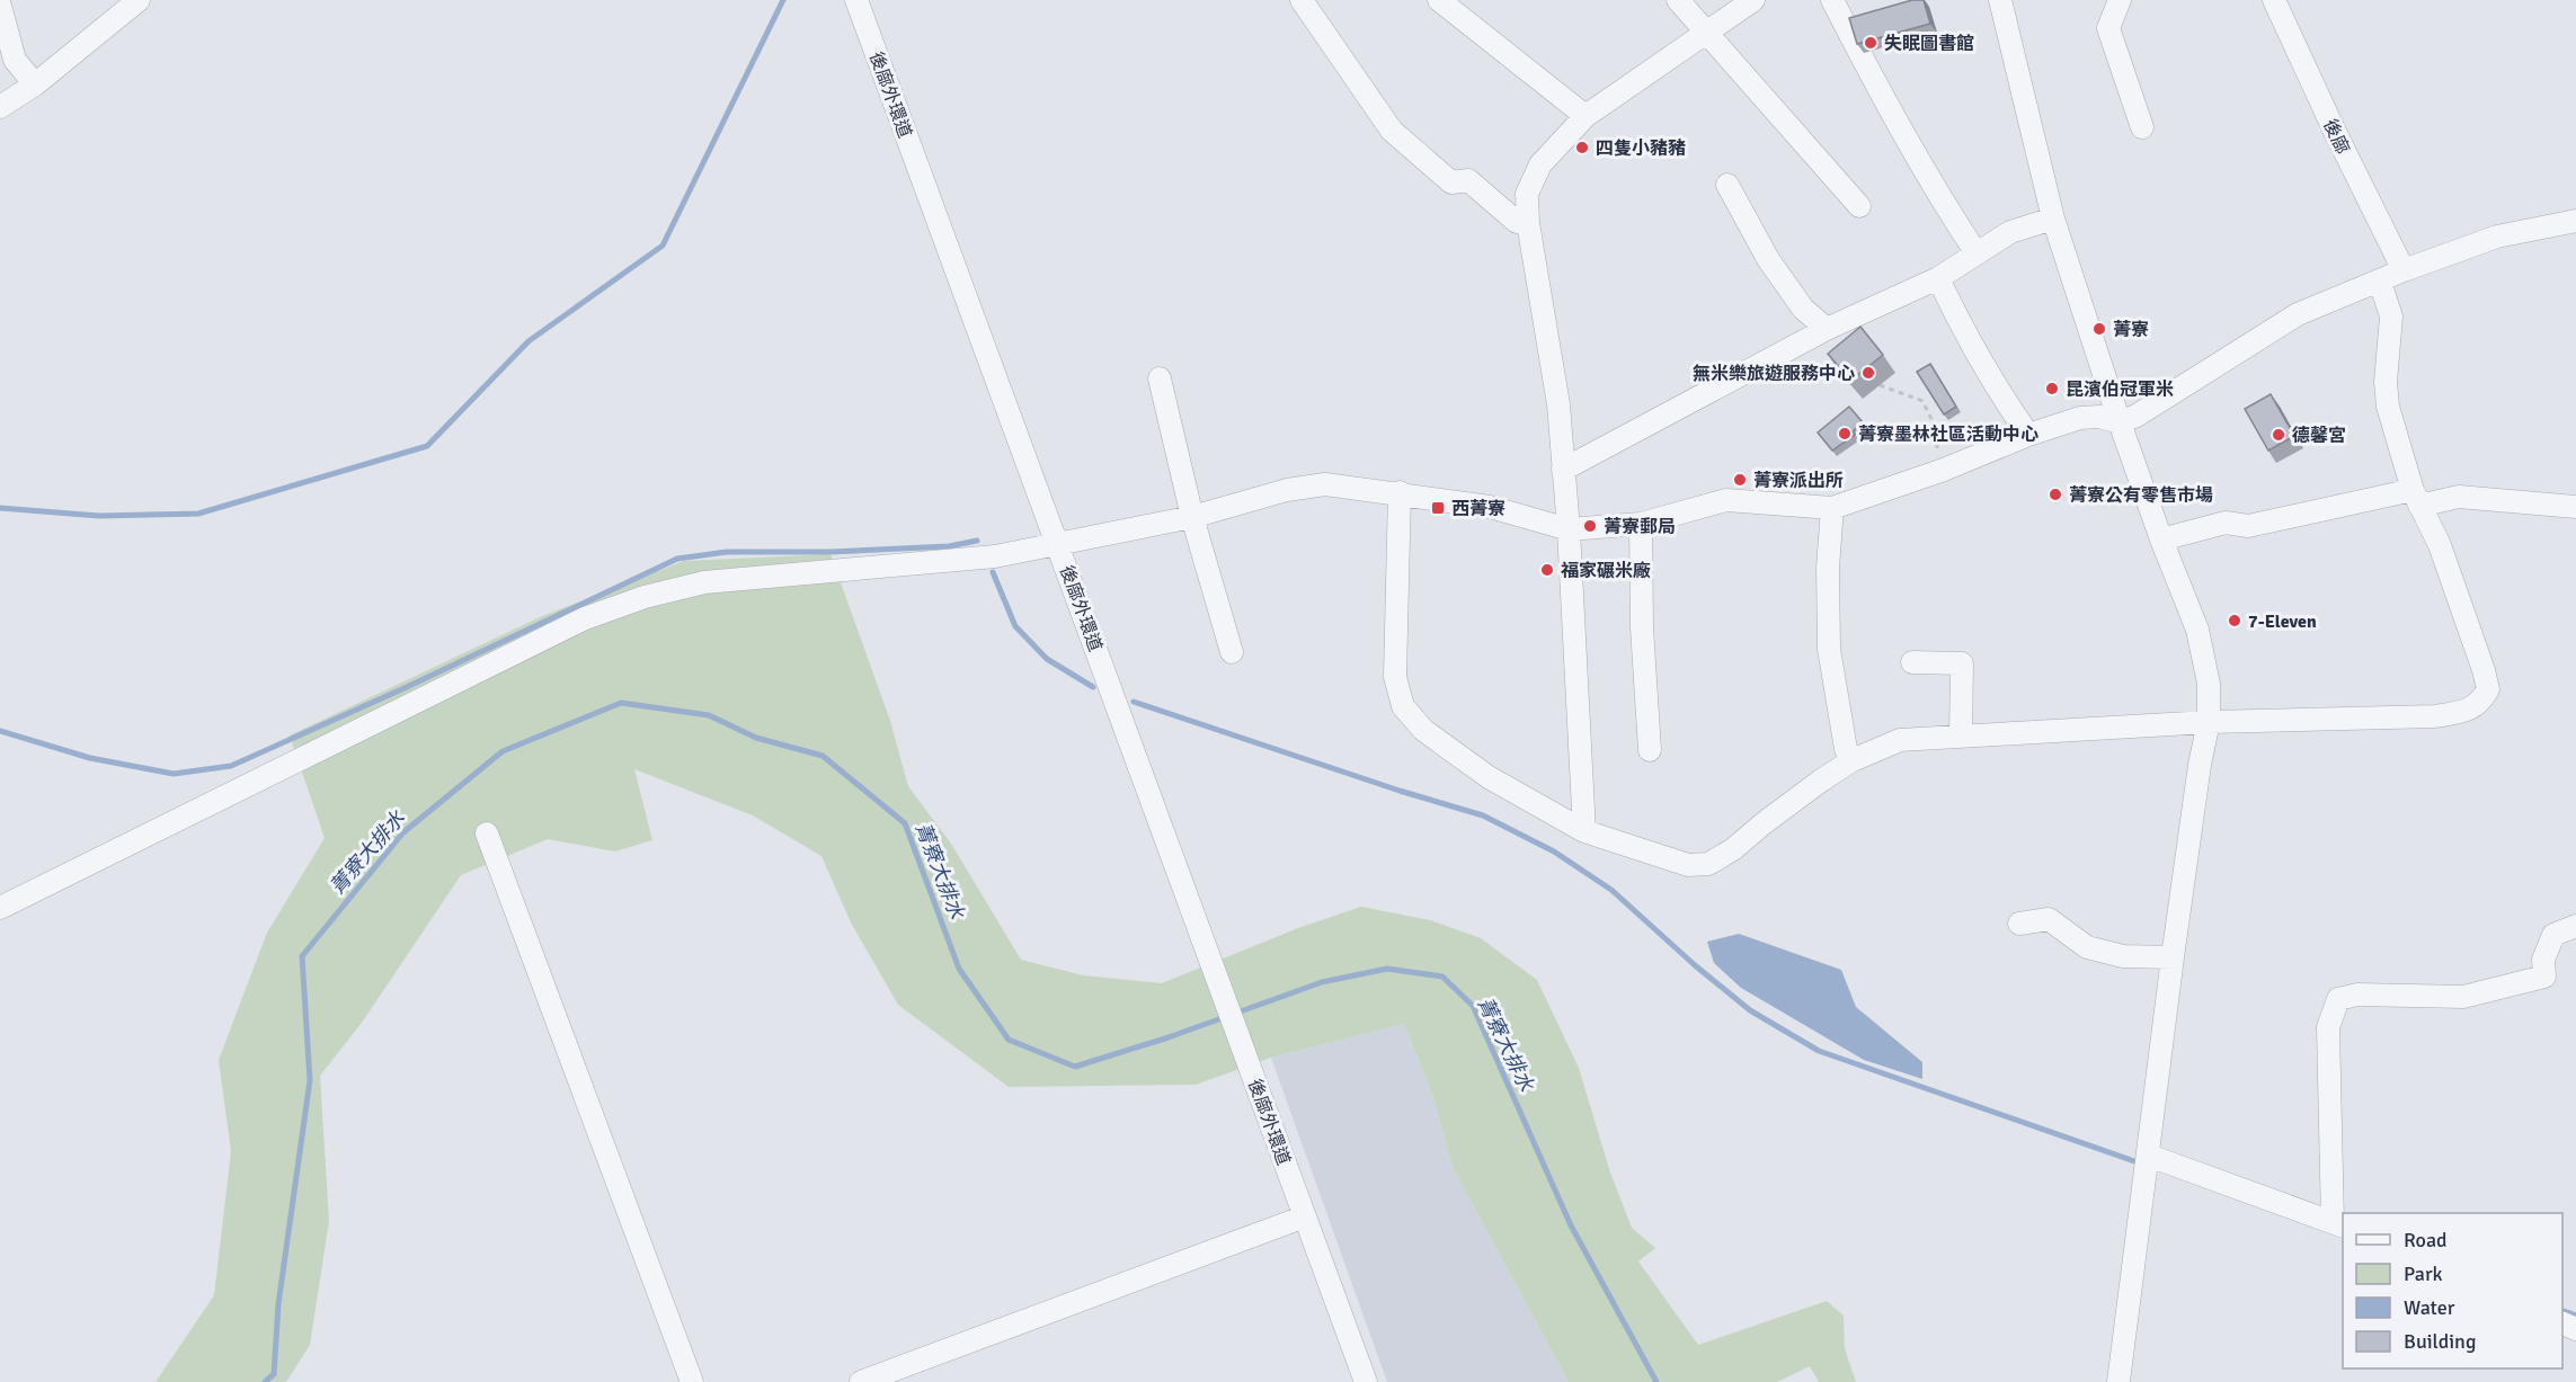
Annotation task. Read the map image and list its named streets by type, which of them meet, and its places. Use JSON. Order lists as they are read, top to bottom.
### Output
{
  "streets": {
    "street": ["後廍外環道", "後廍"]
  },
  "water": ["菁寮大排水"],
  "places": {
    "other": [
      "失眠圖書館",
      "四隻小豬豬",
      "菁寮",
      "無米樂旅遊服務中心",
      "昆濱伯冠軍米",
      "菁寮墨林社區活動中心",
      "德馨宮",
      "菁寮派出所",
      "菁寮公有零售市場",
      "菁寮郵局",
      "福家碾米廠",
      "7-Eleven"
    ],
    "transit": ["西菁寮"]
  },
  "legend": [
    "Road",
    "Park",
    "Water",
    "Building"
  ]
}
